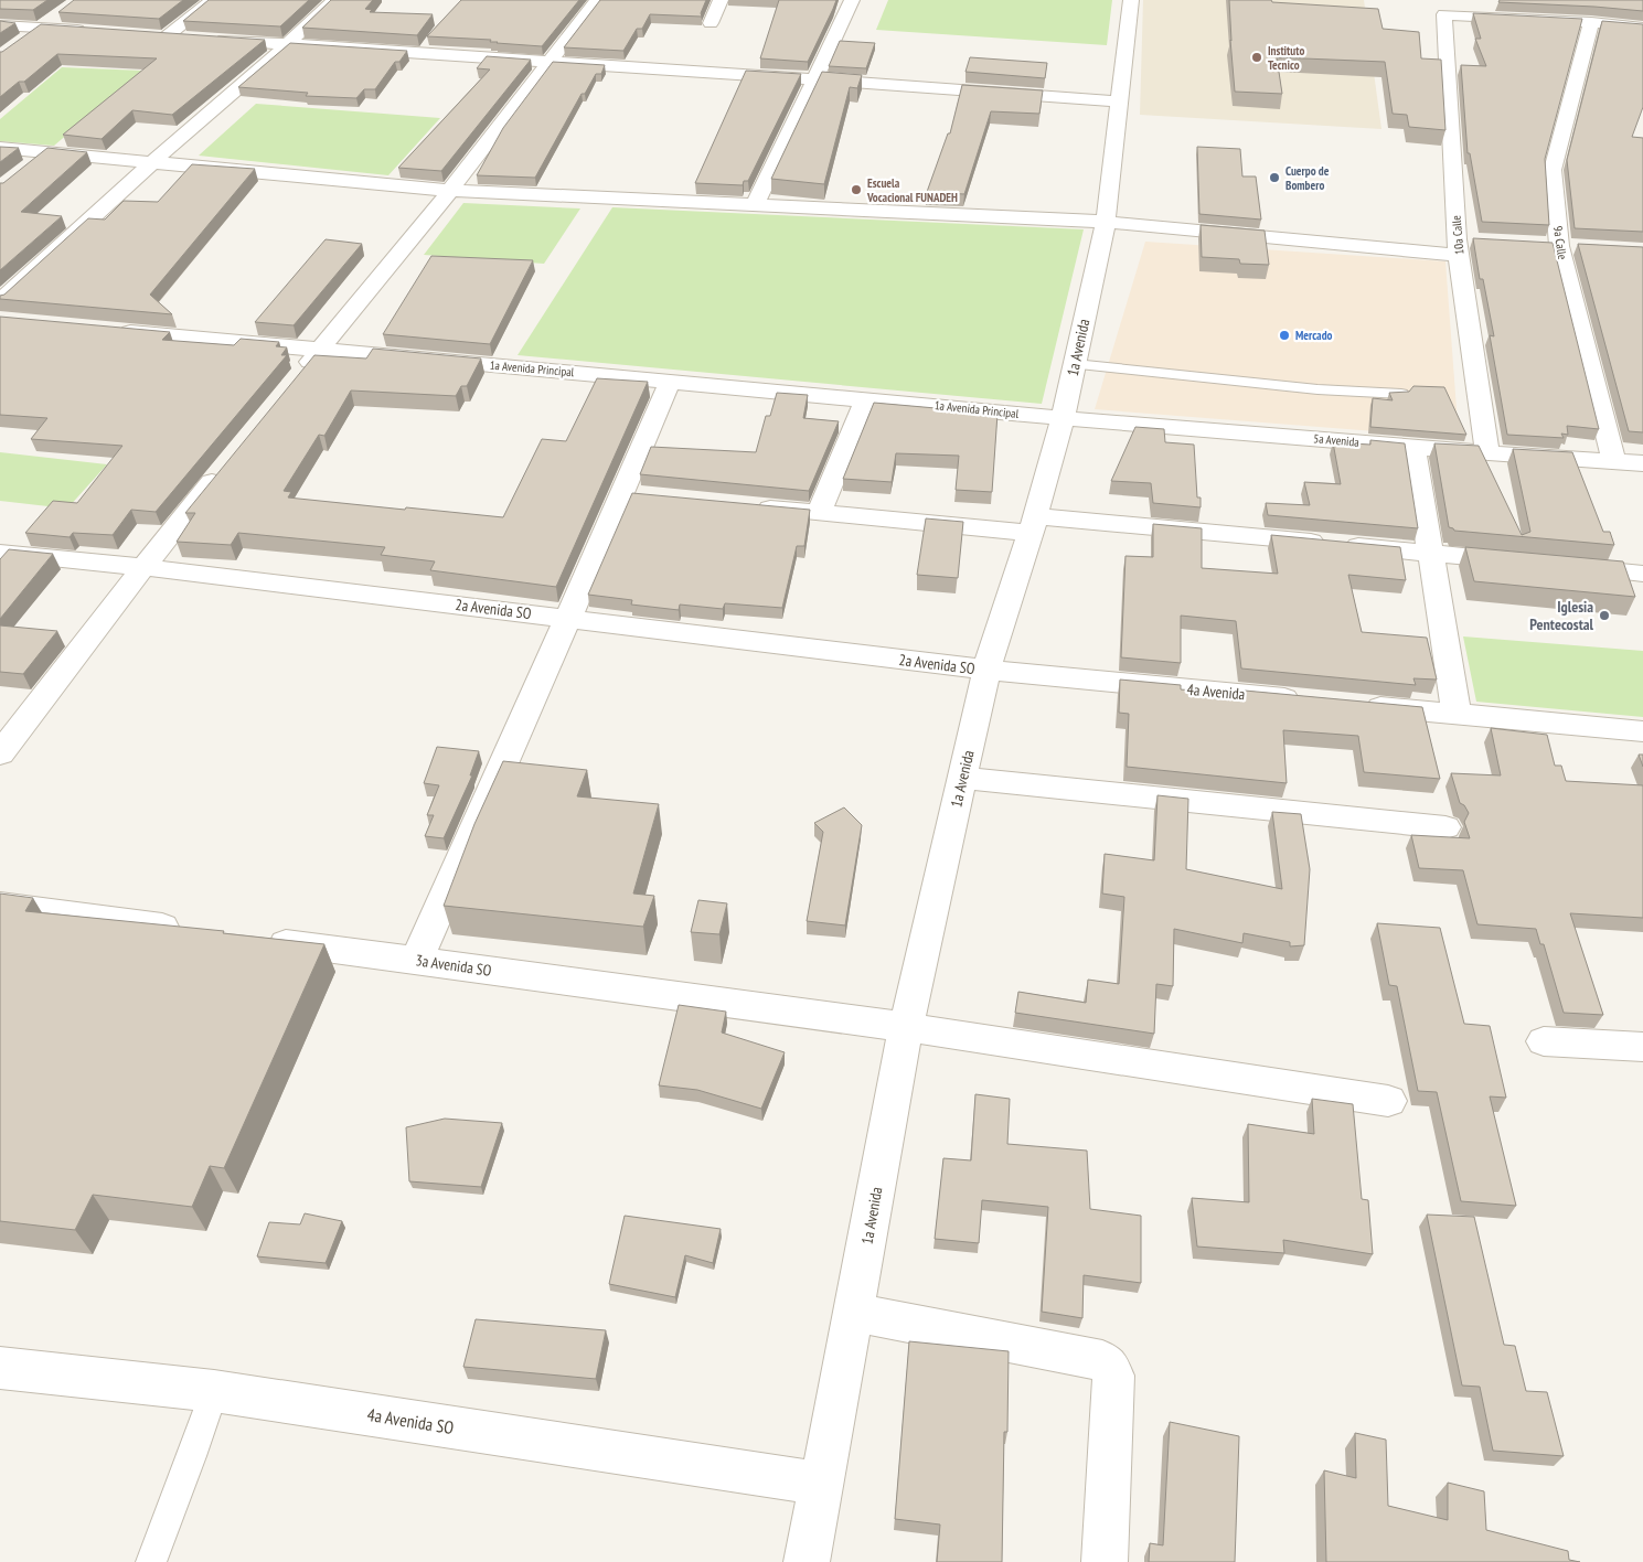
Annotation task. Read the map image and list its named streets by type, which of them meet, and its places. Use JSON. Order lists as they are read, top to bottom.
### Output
{
  "streets": {
    "street": [
      "10a Calle",
      "9a Calle",
      "1a Avenida",
      "1a Avenida Principal",
      "5a Avenida",
      "2a Avenida SO",
      "4a Avenida",
      "3a Avenida SO",
      "4a Avenida SO"
    ]
  },
  "crossings": [
    ["10a Calle", "9a Calle"],
    ["10a Calle", "5a Avenida"],
    ["9a Calle", "5a Avenida"],
    ["1a Avenida", "1a Avenida Principal"],
    ["1a Avenida", "5a Avenida"],
    ["1a Avenida", "2a Avenida SO"],
    ["1a Avenida", "4a Avenida"],
    ["1a Avenida", "3a Avenida SO"],
    ["1a Avenida", "4a Avenida SO"],
    ["1a Avenida Principal", "5a Avenida"],
    ["2a Avenida SO", "4a Avenida"]
  ],
  "places": [
    "Instituto Tecnico",
    "Cuerpo de Bombero",
    "Escuela Vocacional FUNADEH",
    "Mercado",
    "Iglesia Pentecostal"
  ]
}
